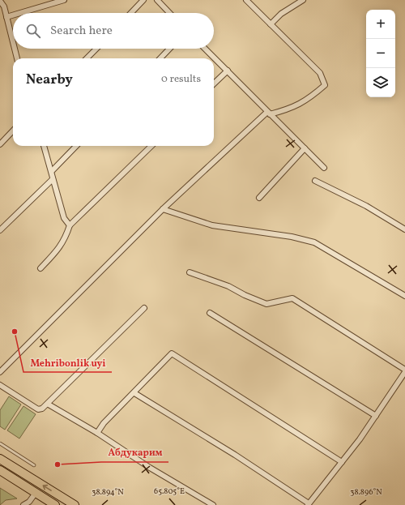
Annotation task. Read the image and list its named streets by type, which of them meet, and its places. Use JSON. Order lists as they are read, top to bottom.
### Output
{
  "places": ["Mehribonlik uyi", "Абдукарим"],
  "page": {
    "map_buttons": ["+", "−"],
    "search": "Search here",
    "heading": ["Nearby", "0 results"]
  },
  "coordinates": ["65.805°E", "38.894°N", "38.896°N"]
}
